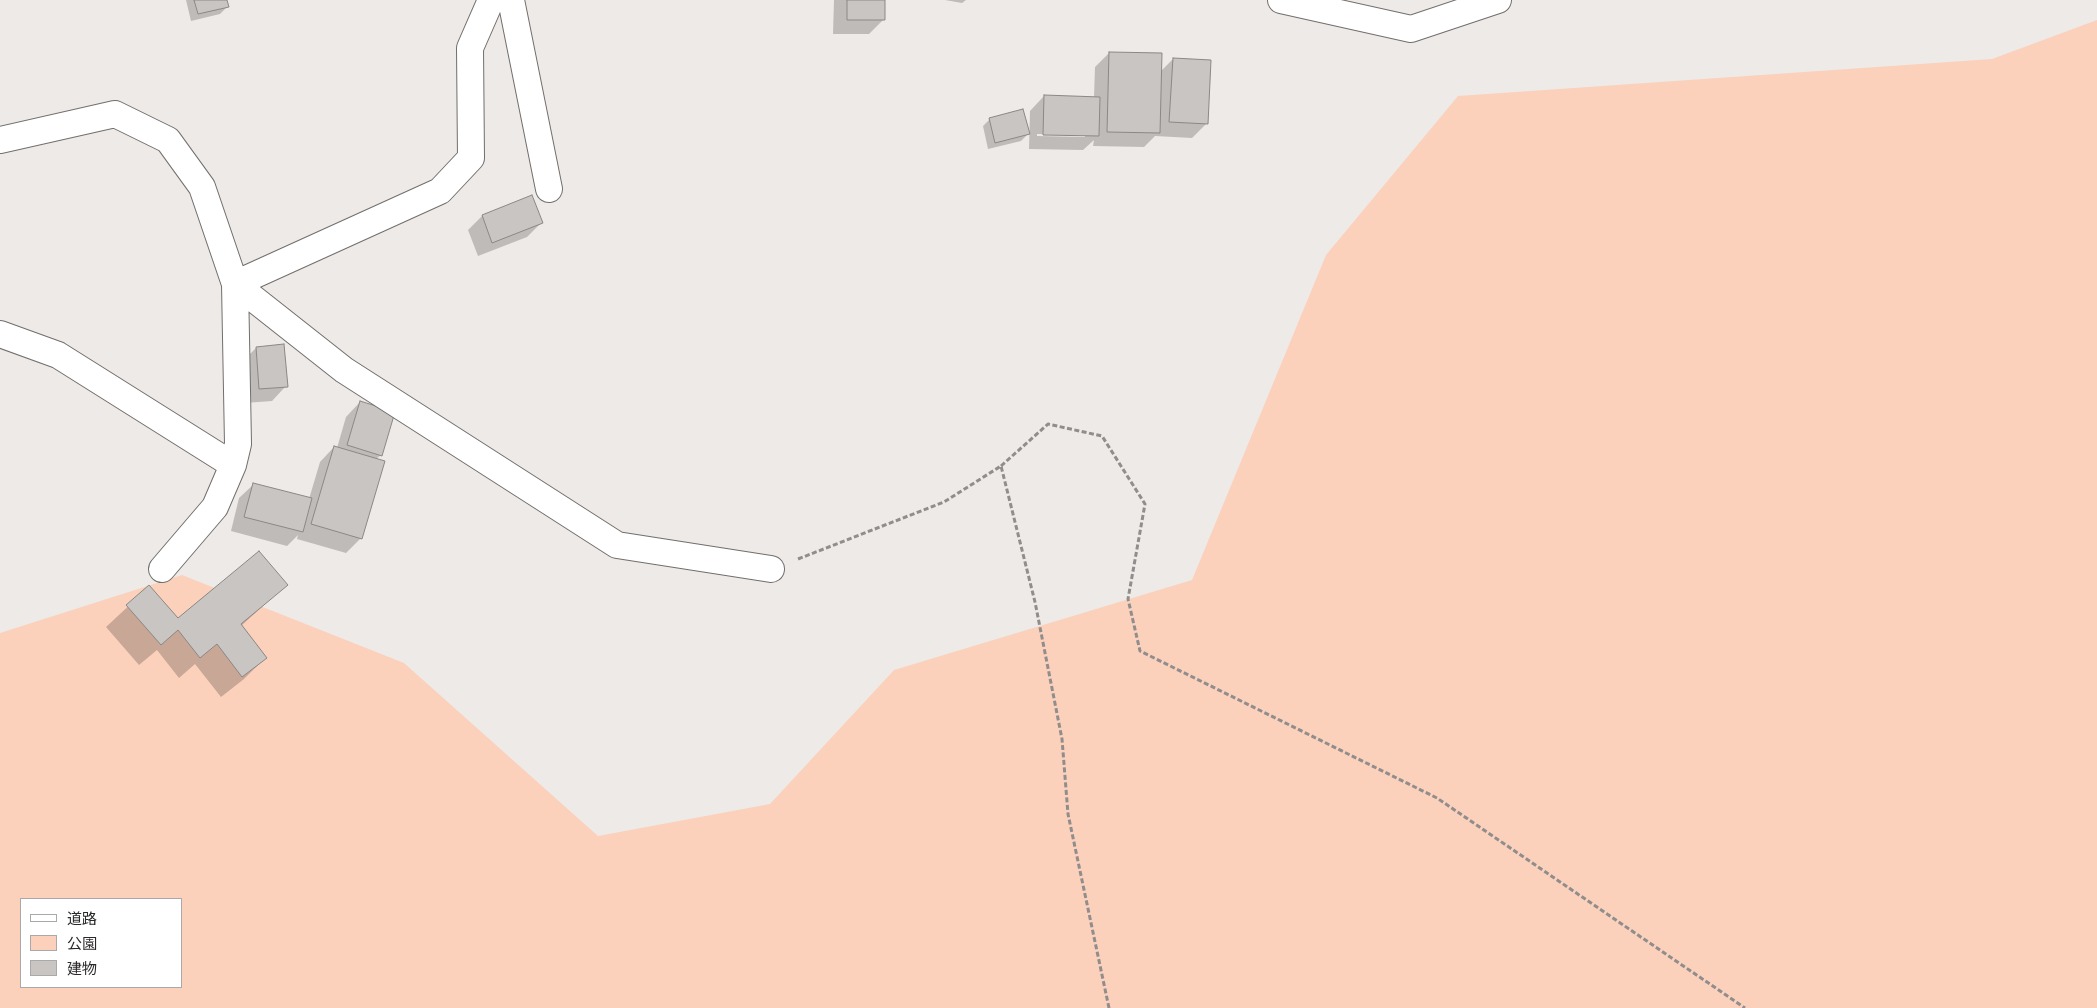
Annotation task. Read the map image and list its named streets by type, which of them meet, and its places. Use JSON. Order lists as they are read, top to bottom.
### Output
{
  "legend": ["道路", "公園", "建物"]
}
